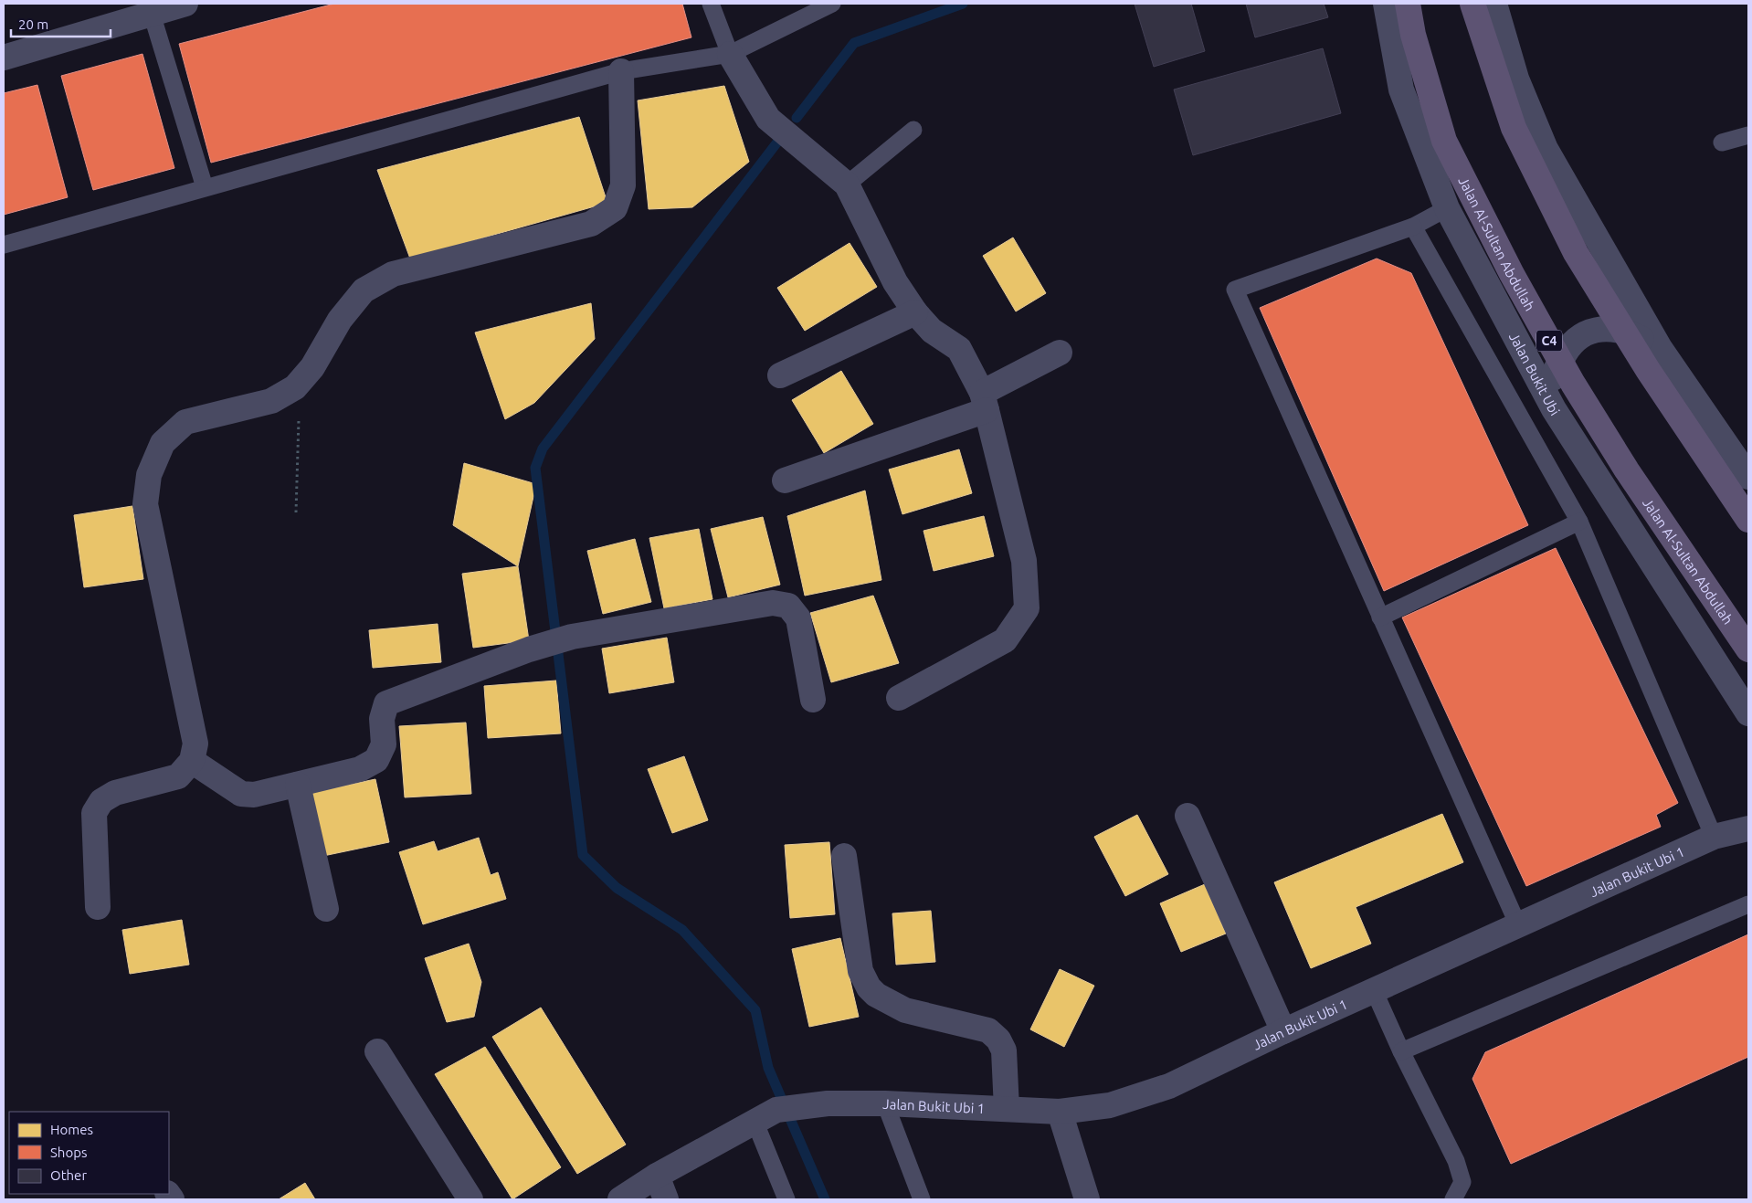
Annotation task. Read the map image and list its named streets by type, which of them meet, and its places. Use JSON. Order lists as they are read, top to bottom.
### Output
{
  "streets": {
    "main road": ["Jalan Al-Sultan Abdullah", "C4"],
    "street": ["Jalan Bukit Ubi", "Jalan Bukit Ubi 1"]
  },
  "legend": ["Homes", "Shops", "Other"],
  "scale_bar": "20 m"
}
